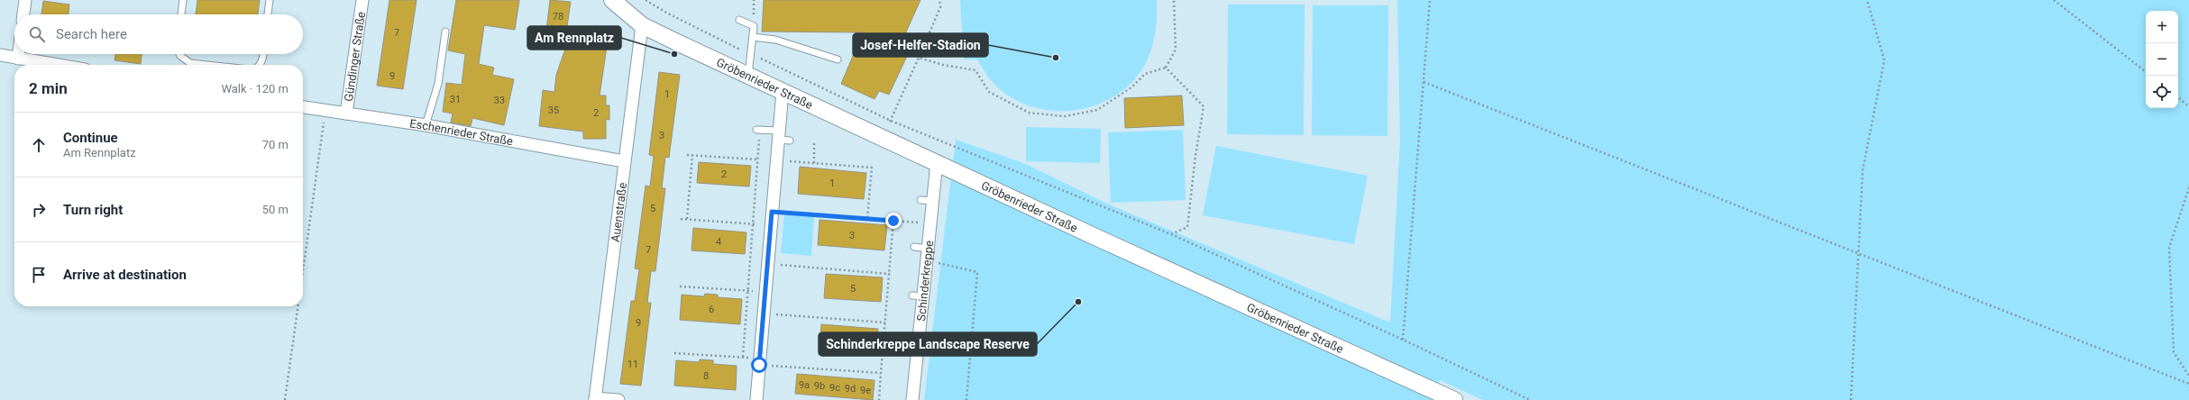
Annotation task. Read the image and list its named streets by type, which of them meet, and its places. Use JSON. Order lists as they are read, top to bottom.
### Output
{
  "streets": {
    "street": [
      "Gündinger Straße",
      "Gröbenrieder Straße",
      "Eschenrieder Straße",
      "Auenstraße",
      "Schinderkreppe"
    ]
  },
  "crossings": [
    ["Gündinger Straße", "Eschenrieder Straße"],
    ["Gröbenrieder Straße", "Auenstraße"],
    ["Gröbenrieder Straße", "Schinderkreppe"],
    ["Eschenrieder Straße", "Auenstraße"]
  ],
  "places": ["Am Rennplatz", "Josef-Helfer-Stadion", "Schinderkreppe Landscape Reserve"],
  "house_numbers": [
    "78",
    "7",
    "9",
    "1",
    "31",
    "33",
    "35",
    "2",
    "3",
    "2",
    "1",
    "5",
    "3",
    "4",
    "7",
    "5",
    "6",
    "9",
    "11",
    "8",
    "9a",
    "9b",
    "9c",
    "9d",
    "9e"
  ],
  "page": {
    "map_buttons": ["+", "−"],
    "search": "Search here",
    "heading": ["2 min", "Walk · 120 m"],
    "list": [
      ["Continue", "Am Rennplatz", "70 m"],
      ["Turn right", "50 m"],
      "Arrive at destination"
    ]
  }
}
